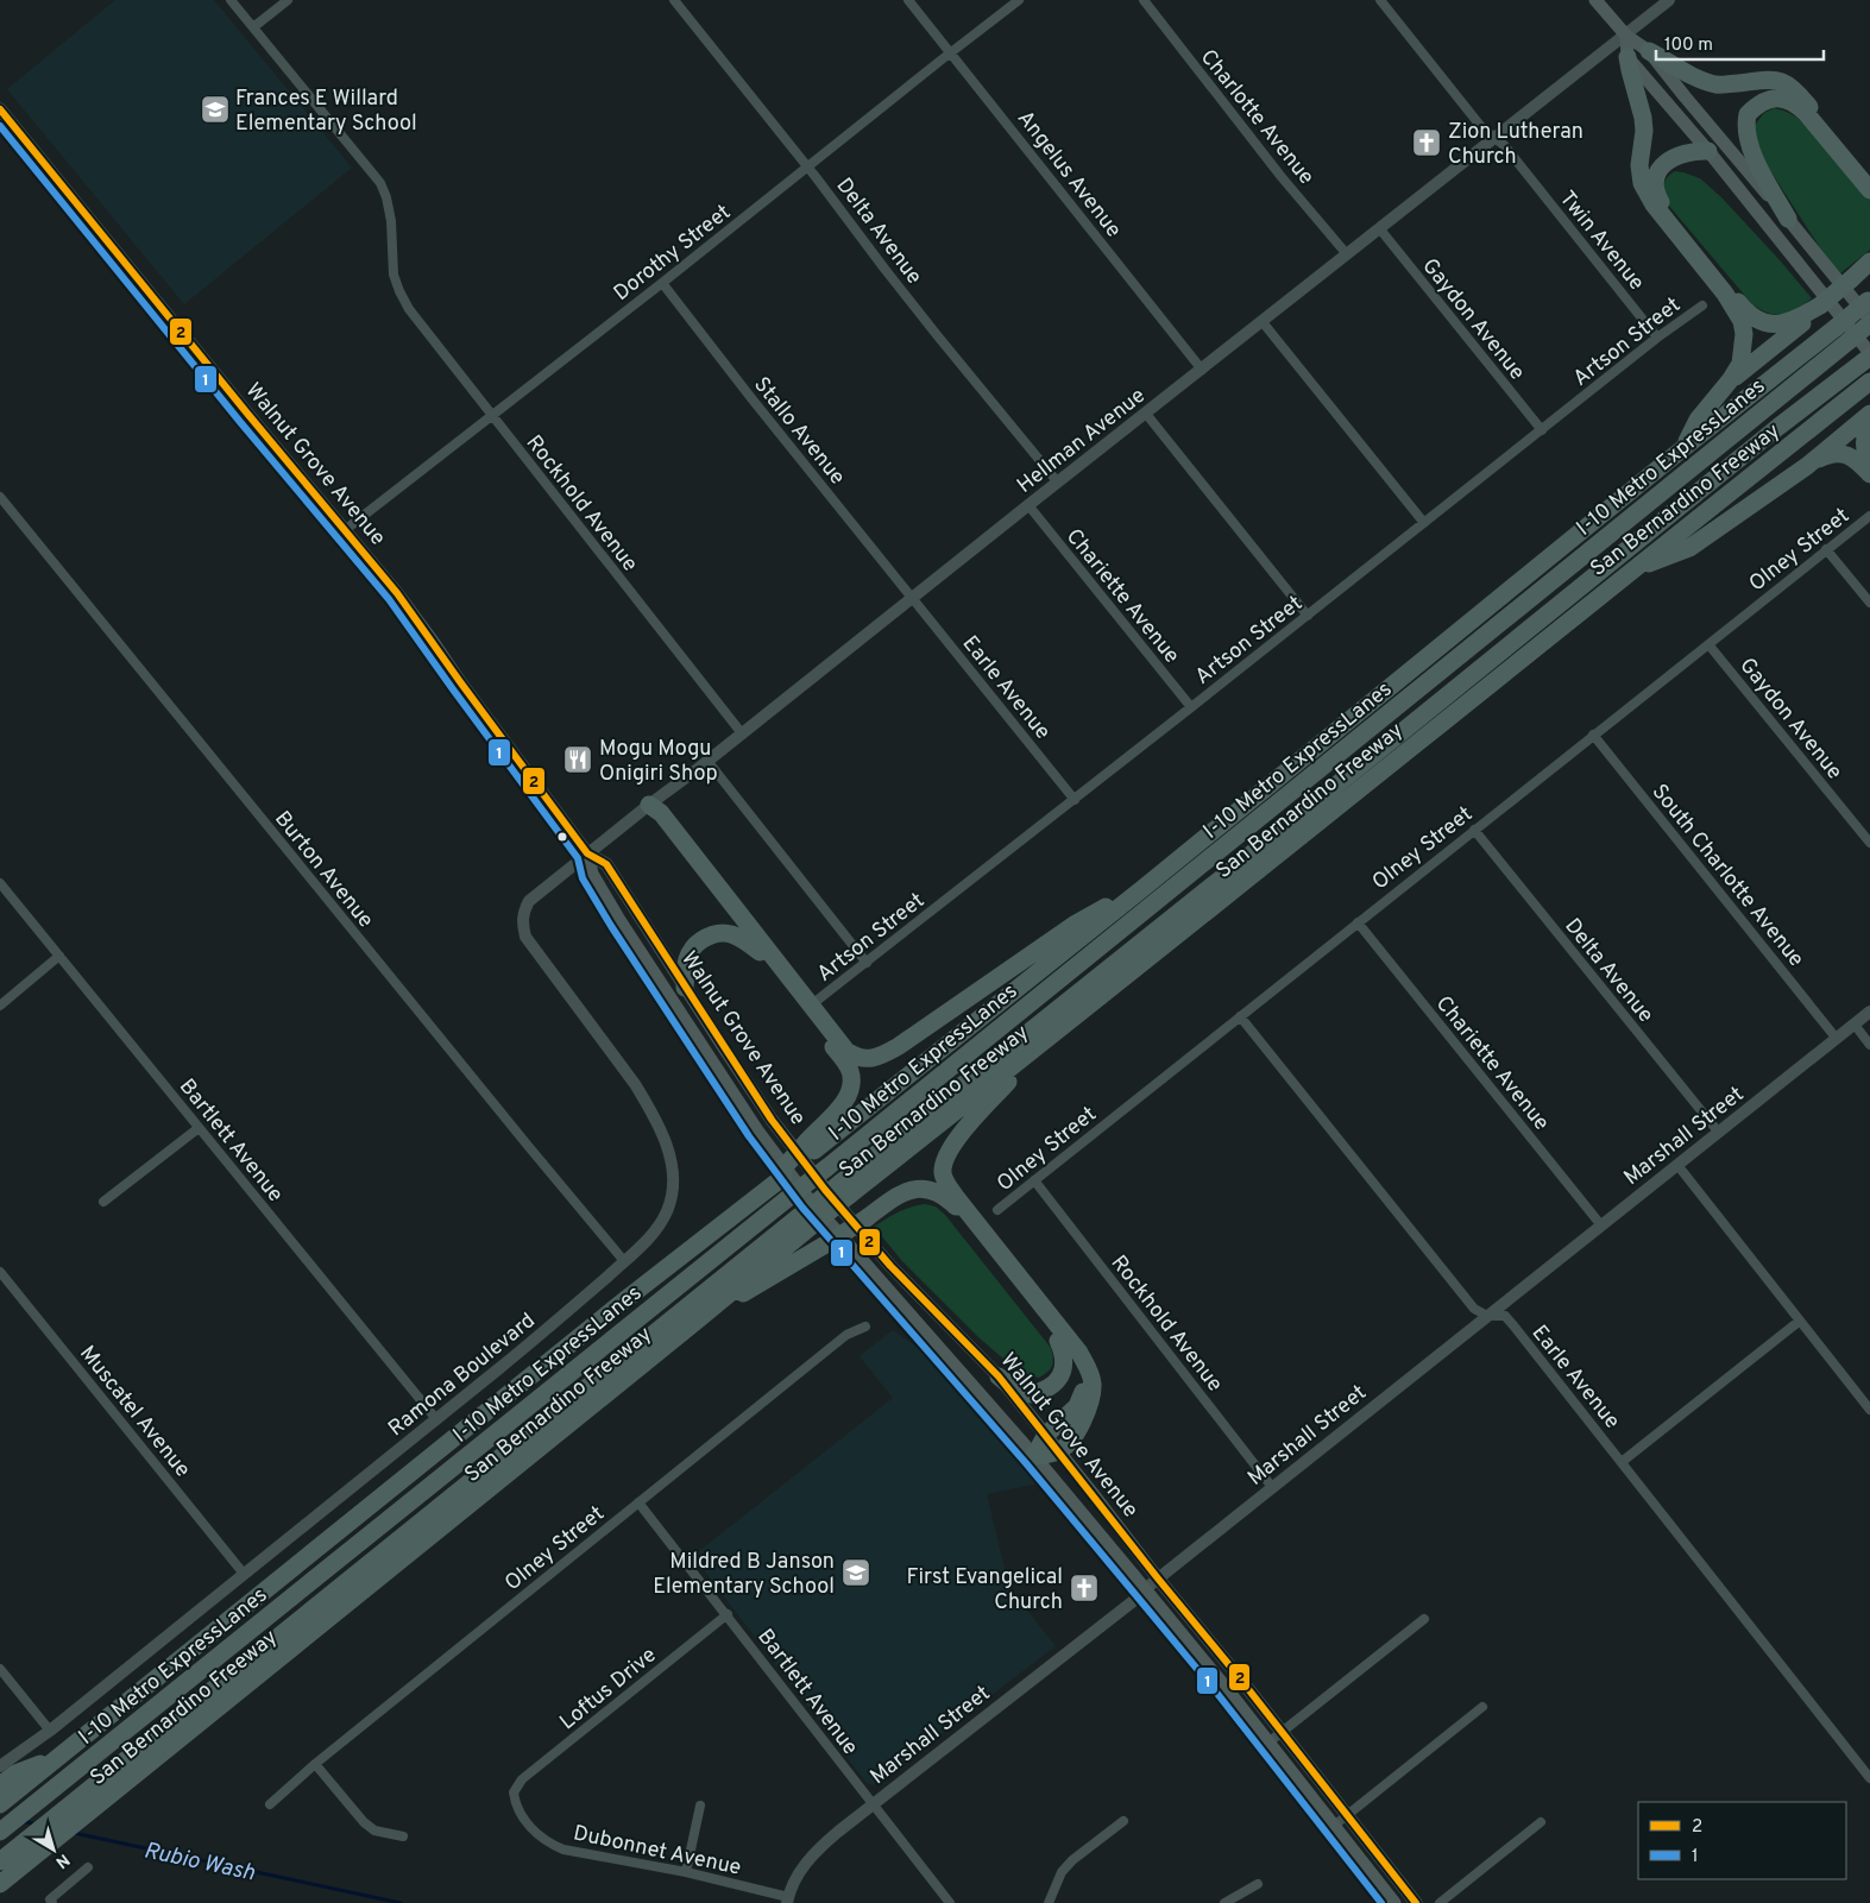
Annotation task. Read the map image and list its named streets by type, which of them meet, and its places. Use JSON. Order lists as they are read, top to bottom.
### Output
{
  "streets": {
    "highway": ["I-10 Metro ExpressLanes", "San Bernardino Freeway"],
    "main road": ["Walnut Grove Avenue"],
    "street": [
      "Charlotte Avenue",
      "Angelus Avenue",
      "Delta Avenue",
      "Twin Avenue",
      "Dorothy Street",
      "Gaydon Avenue",
      "Artson Street",
      "Stallo Avenue",
      "Hellman Avenue",
      "Rockhold Avenue",
      "Olney Street",
      "Chariette Avenue",
      "Earle Avenue",
      "Burton Avenue",
      "South Charlotte Avenue",
      "Marshall Street",
      "Bartlett Avenue",
      "Ramona Boulevard",
      "Muscatel Avenue",
      "Loftus Drive",
      "Dubonnet Avenue"
    ]
  },
  "crossings": [
    ["Charlotte Avenue", "Hellman Avenue"],
    ["Angelus Avenue", "Dorothy Street"],
    ["Angelus Avenue", "Hellman Avenue"],
    ["Delta Avenue", "Dorothy Street"],
    ["Delta Avenue", "Hellman Avenue"],
    ["Delta Avenue", "Olney Street"],
    ["Delta Avenue", "Marshall Street"],
    ["Twin Avenue", "Artson Street"],
    ["Twin Avenue", "Hellman Avenue"],
    ["Dorothy Street", "Stallo Avenue"],
    ["Dorothy Street", "Walnut Grove Avenue"],
    ["Dorothy Street", "Rockhold Avenue"],
    ["Gaydon Avenue", "Artson Street"],
    ["Gaydon Avenue", "Hellman Avenue"],
    ["Gaydon Avenue", "Olney Street"],
    ["Artson Street", "Chariette Avenue"],
    ["Artson Street", "Earle Avenue"],
    ["Stallo Avenue", "Hellman Avenue"],
    ["Stallo Avenue", "Earle Avenue"],
    ["Hellman Avenue", "Walnut Grove Avenue"],
    ["Hellman Avenue", "Rockhold Avenue"],
    ["Hellman Avenue", "Chariette Avenue"],
    ["Hellman Avenue", "Earle Avenue"],
    ["Hellman Avenue", "Ramona Boulevard"],
    ["I-10 Metro ExpressLanes", "San Bernardino Freeway"],
    ["Walnut Grove Avenue", "Marshall Street"],
    ["Rockhold Avenue", "Olney Street"],
    ["Rockhold Avenue", "Marshall Street"],
    ["Olney Street", "Chariette Avenue"],
    ["Olney Street", "Earle Avenue"],
    ["Olney Street", "South Charlotte Avenue"],
    ["Olney Street", "Bartlett Avenue"],
    ["Chariette Avenue", "Marshall Street"],
    ["Earle Avenue", "Marshall Street"],
    ["Burton Avenue", "Ramona Boulevard"],
    ["South Charlotte Avenue", "Marshall Street"],
    ["Marshall Street", "Bartlett Avenue"],
    ["Marshall Street", "Dubonnet Avenue"],
    ["Bartlett Avenue", "Ramona Boulevard"],
    ["Bartlett Avenue", "Loftus Drive"],
    ["Ramona Boulevard", "Muscatel Avenue"],
    ["Loftus Drive", "Dubonnet Avenue"]
  ],
  "water": ["Rubio Wash"],
  "places": {
    "school or university": ["Frances E Willard Elementary School", "Mildred B Janson Elementary School"],
    "church": ["Zion Lutheran Church", "First Evangelical Church"],
    "restaurant": ["Mogu Mogu Onigiri Shop"]
  },
  "lines": ["transit line 2", "transit line 1"],
  "legend": ["2", "1"],
  "scale_bar": "100 m",
  "north": "bottom right"
}
